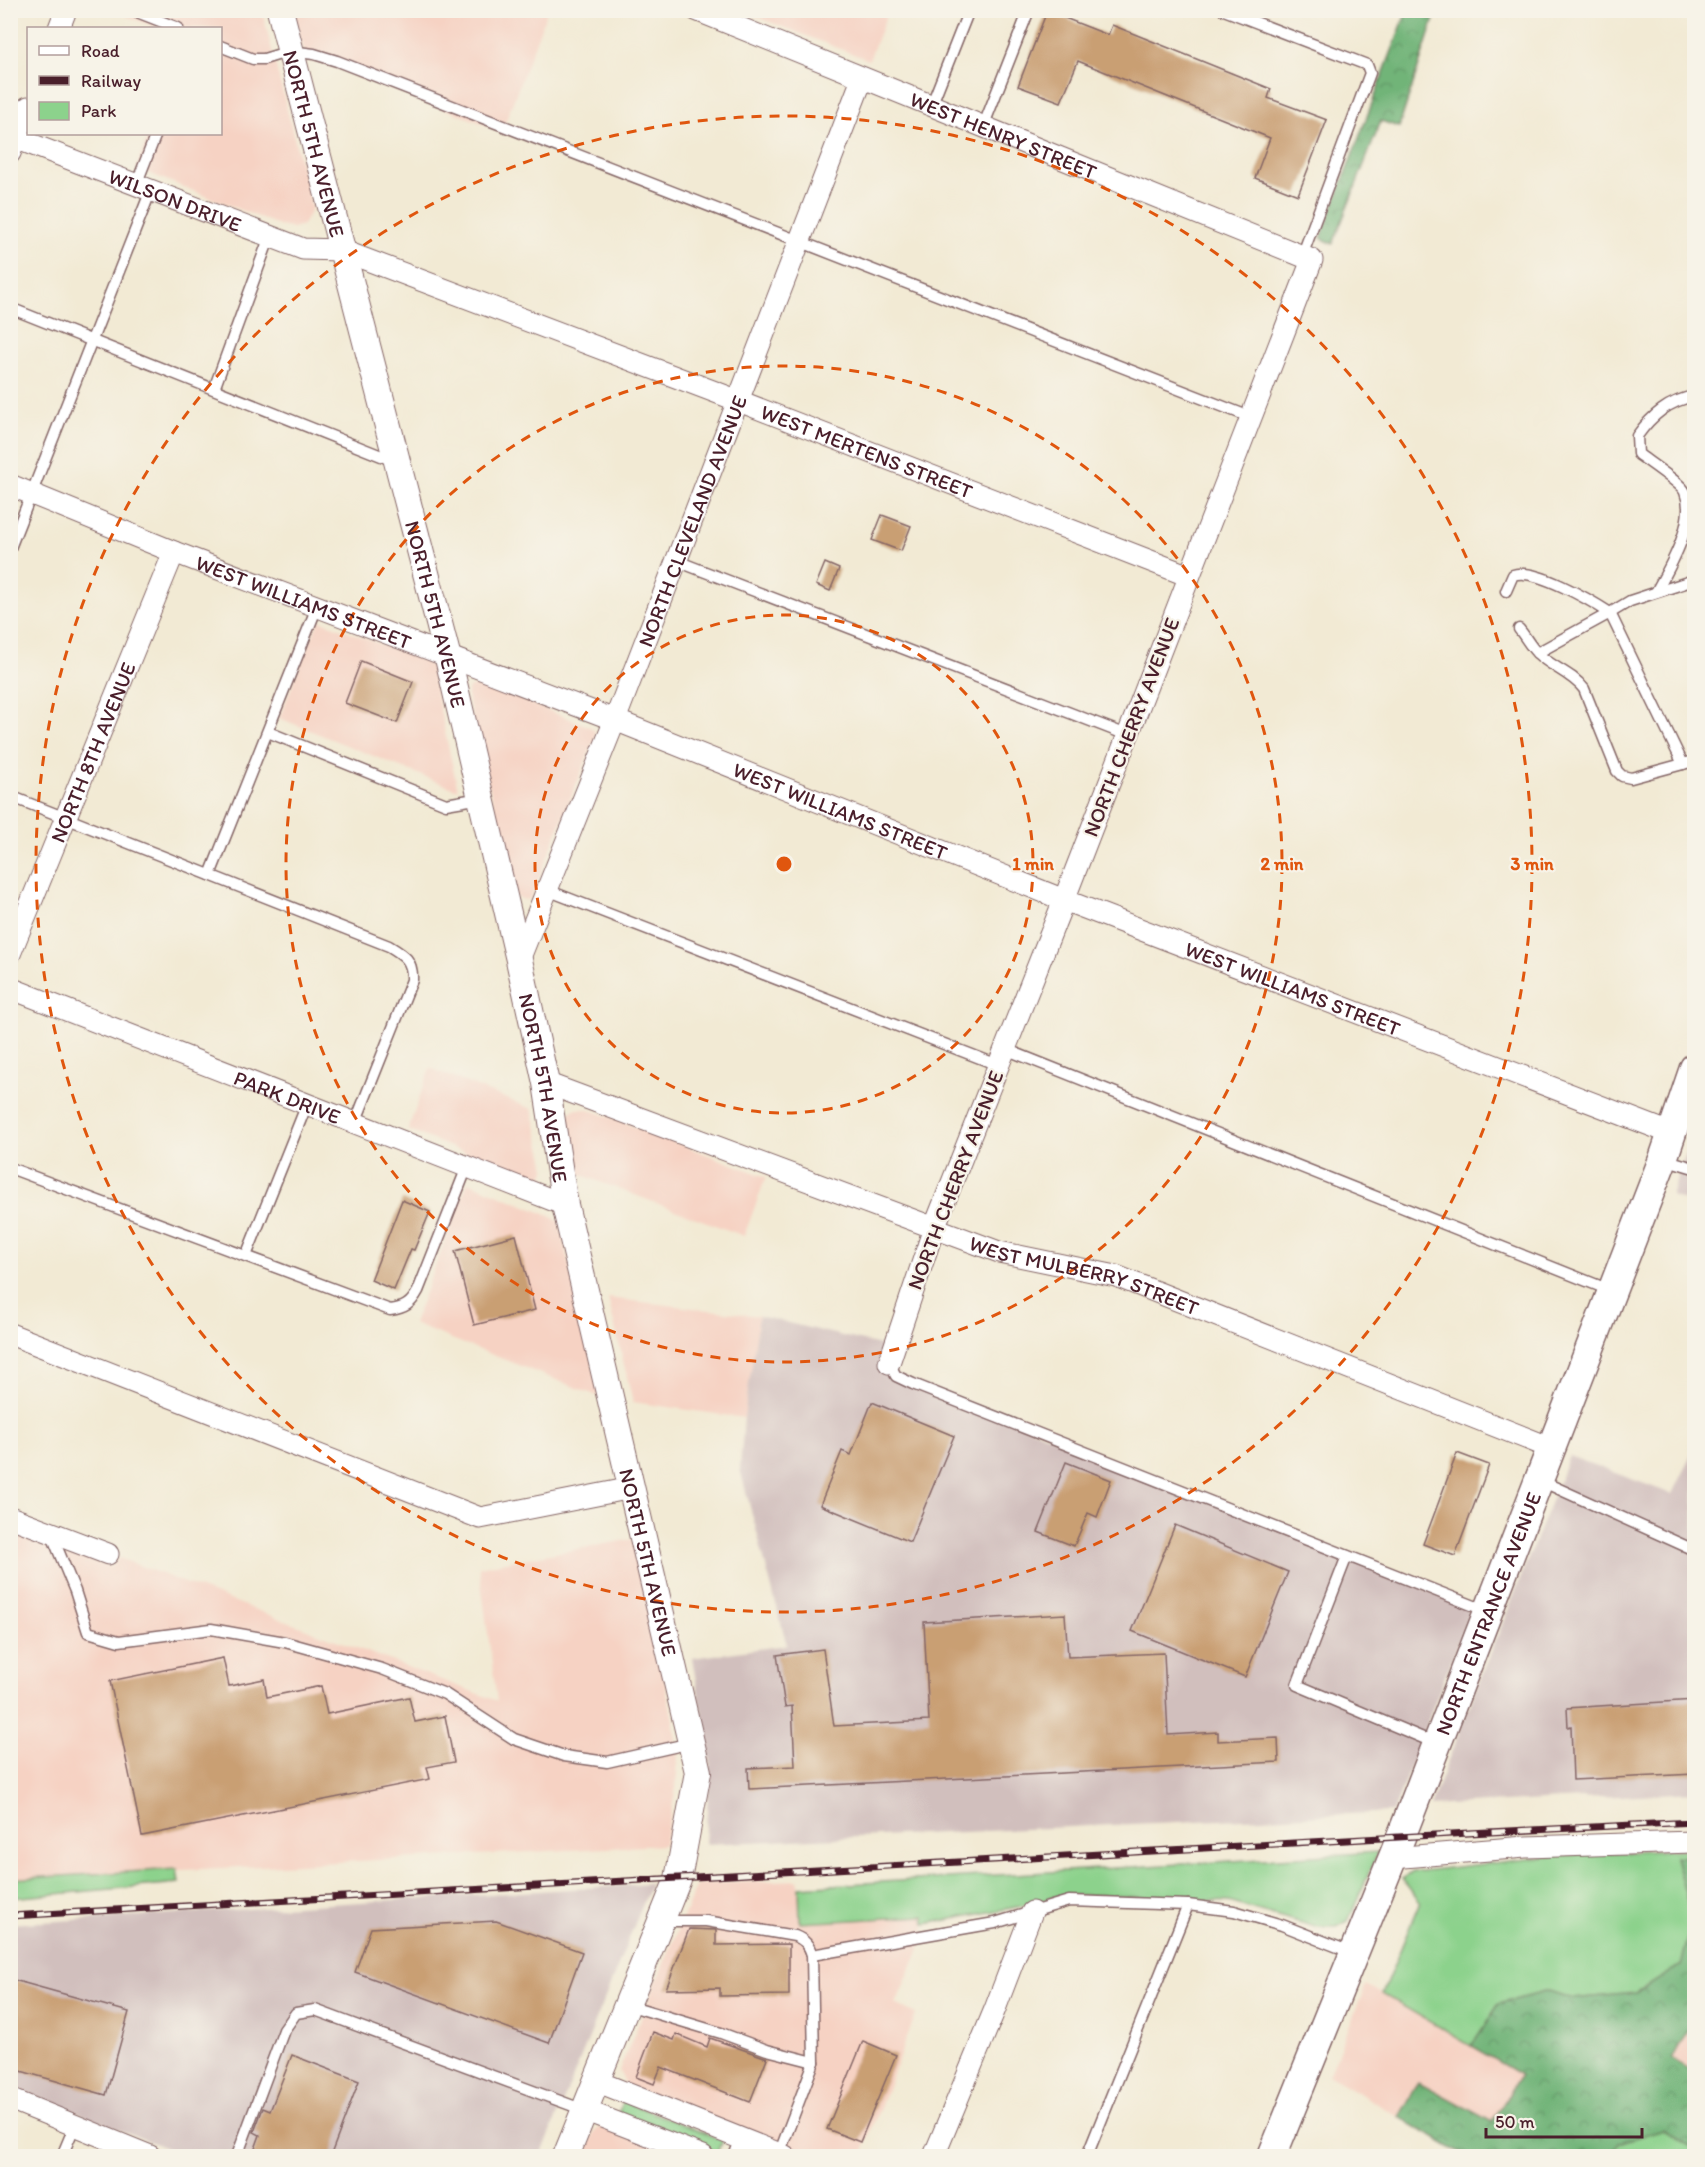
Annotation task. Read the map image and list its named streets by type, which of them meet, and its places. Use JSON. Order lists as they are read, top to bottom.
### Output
{
  "streets": {
    "main road": ["NORTH ENTRANCE AVENUE"],
    "street": [
      "WEST HENRY STREET",
      "NORTH 5TH AVENUE",
      "WILSON DRIVE",
      "WEST MERTENS STREET",
      "NORTH CLEVELAND AVENUE",
      "WEST WILLIAMS STREET",
      "NORTH CHERRY AVENUE",
      "NORTH 8TH AVENUE",
      "PARK DRIVE",
      "WEST MULBERRY STREET"
    ]
  },
  "crossings": [
    ["WEST HENRY STREET", "NORTH CLEVELAND AVENUE"],
    ["WEST HENRY STREET", "NORTH CHERRY AVENUE"],
    ["NORTH 5TH AVENUE", "WILSON DRIVE"],
    ["NORTH 5TH AVENUE", "WEST MERTENS STREET"],
    ["NORTH 5TH AVENUE", "NORTH CLEVELAND AVENUE"],
    ["NORTH 5TH AVENUE", "WEST WILLIAMS STREET"],
    ["NORTH 5TH AVENUE", "PARK DRIVE"],
    ["NORTH 5TH AVENUE", "WEST MULBERRY STREET"],
    ["WILSON DRIVE", "WEST MERTENS STREET"],
    ["WEST MERTENS STREET", "NORTH CLEVELAND AVENUE"],
    ["WEST MERTENS STREET", "NORTH CHERRY AVENUE"],
    ["NORTH CLEVELAND AVENUE", "WEST WILLIAMS STREET"],
    ["WEST WILLIAMS STREET", "NORTH CHERRY AVENUE"],
    ["WEST WILLIAMS STREET", "NORTH 8TH AVENUE"],
    ["WEST WILLIAMS STREET", "NORTH ENTRANCE AVENUE"],
    ["NORTH CHERRY AVENUE", "WEST MULBERRY STREET"],
    ["WEST MULBERRY STREET", "NORTH ENTRANCE AVENUE"]
  ],
  "legend": ["Road", "Railway", "Park"],
  "scale_bar": "50 m",
  "rings": ["1 min", "2 min", "3 min"]
}
